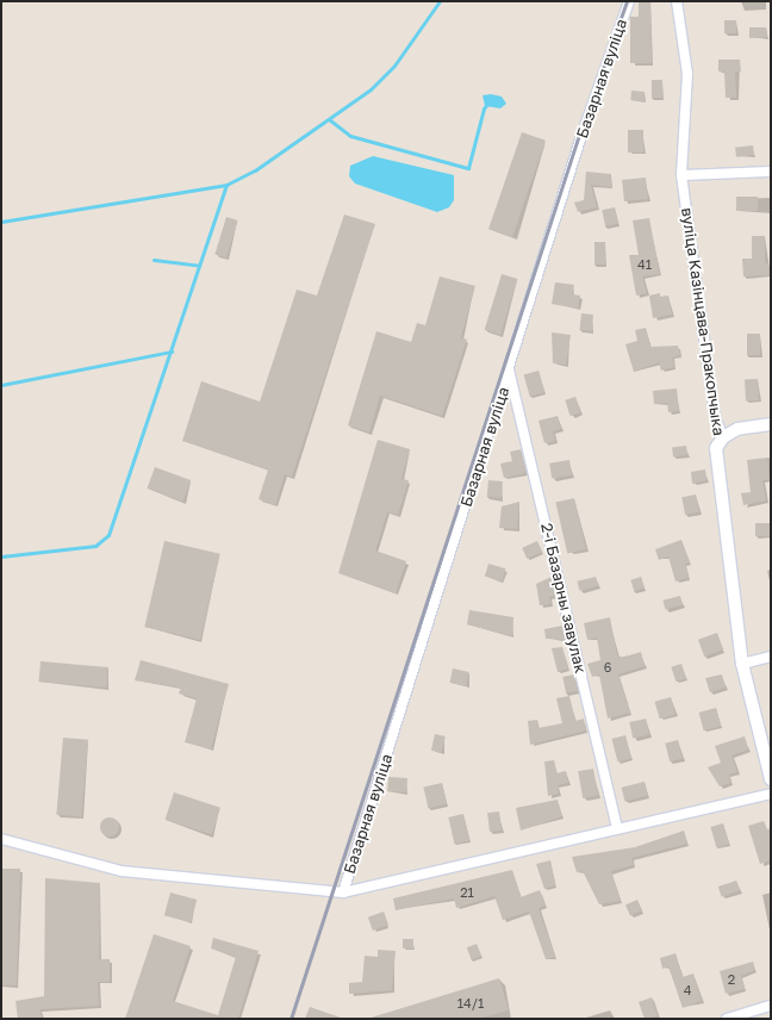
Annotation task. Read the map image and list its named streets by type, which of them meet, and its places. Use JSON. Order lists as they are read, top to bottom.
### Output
{
  "streets": {
    "street": ["Базарная вуліца", "вуліца Казінцава-Пракопчыка", "2-і Базарны завулак"]
  },
  "crossings": [
    ["Базарная вуліца", "2-і Базарны завулак"]
  ],
  "house_numbers": [
    "41",
    "6",
    "21",
    "2",
    "4",
    "14/1"
  ]
}
